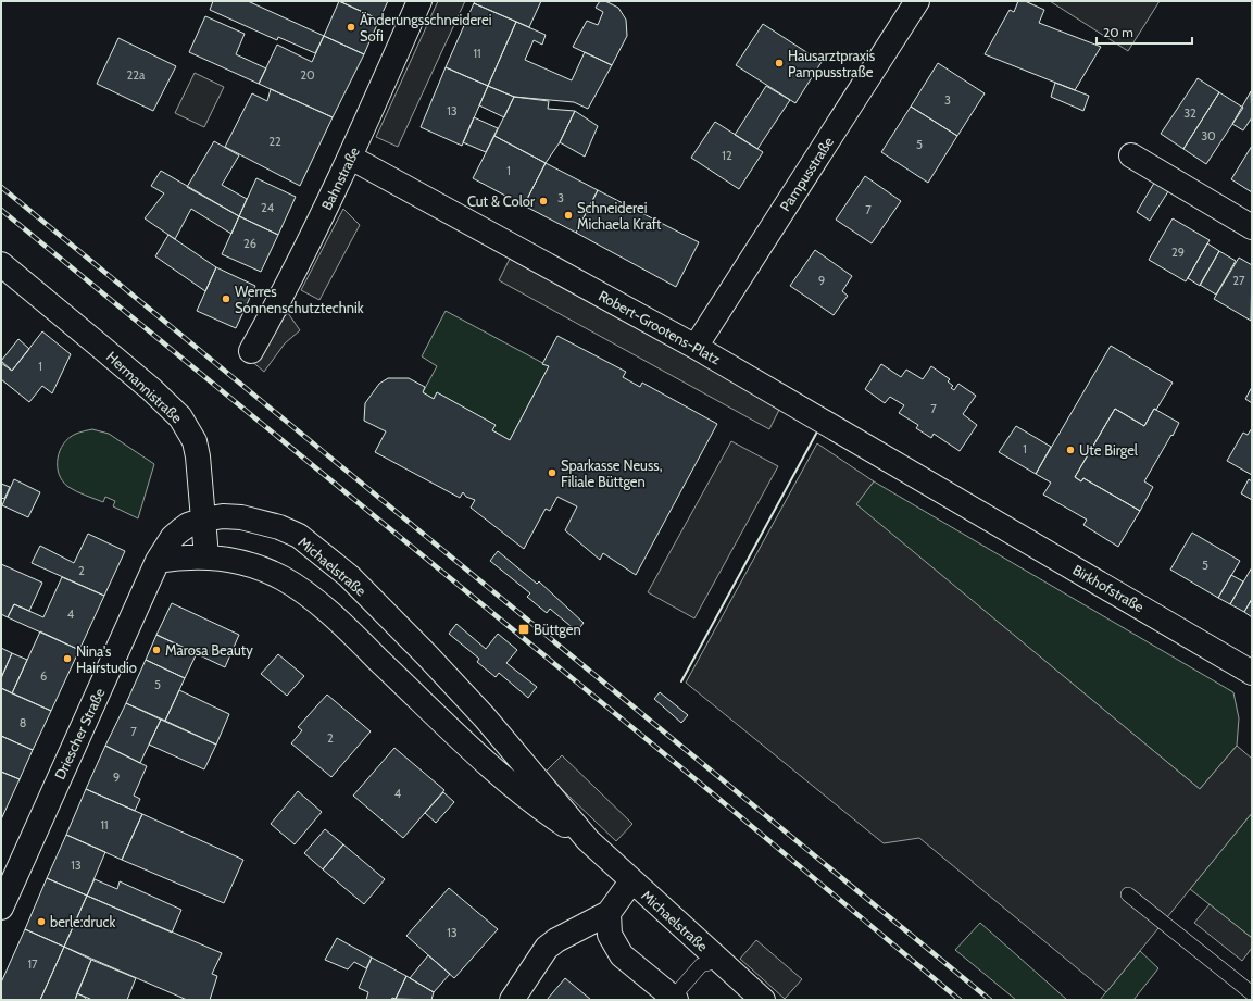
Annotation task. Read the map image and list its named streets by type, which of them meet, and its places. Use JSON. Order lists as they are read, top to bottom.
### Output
{
  "streets": {
    "street": [
      "Pampusstraße",
      "Bahnstraße",
      "Robert-Grootens-Platz",
      "Hermannistraße",
      "Michaelstraße",
      "Birkhofstraße",
      "Driescher Straße"
    ]
  },
  "crossings": [
    ["Pampusstraße", "Robert-Grootens-Platz"],
    ["Bahnstraße", "Robert-Grootens-Platz"],
    ["Robert-Grootens-Platz", "Birkhofstraße"],
    ["Hermannistraße", "Michaelstraße"],
    ["Michaelstraße", "Driescher Straße"]
  ],
  "places": {
    "other": [
      "Änderungsschneiderei Sofi",
      "Hausarztpraxis Pampusstraße",
      "Cut & Color",
      "Schneiderei Michaela Kraft",
      "Werres Sonnenschutztechnik",
      "Ute Birgel",
      "Sparkasse Neuss, Filiale Büttgen",
      "Marosa Beauty",
      "Nina's Hairstudio",
      "berle:druck"
    ],
    "transit": ["Büttgen"]
  },
  "house_numbers": [
    "11",
    "22a",
    "20",
    "3",
    "13",
    "32",
    "30",
    "22",
    "5",
    "12",
    "1",
    "3",
    "24",
    "7",
    "26",
    "29",
    "9",
    "27",
    "1",
    "7",
    "1",
    "5",
    "2",
    "4",
    "6",
    "5",
    "8",
    "7",
    "2",
    "9",
    "4",
    "11",
    "13",
    "13",
    "17"
  ],
  "scale_bar": "20 m"
}
